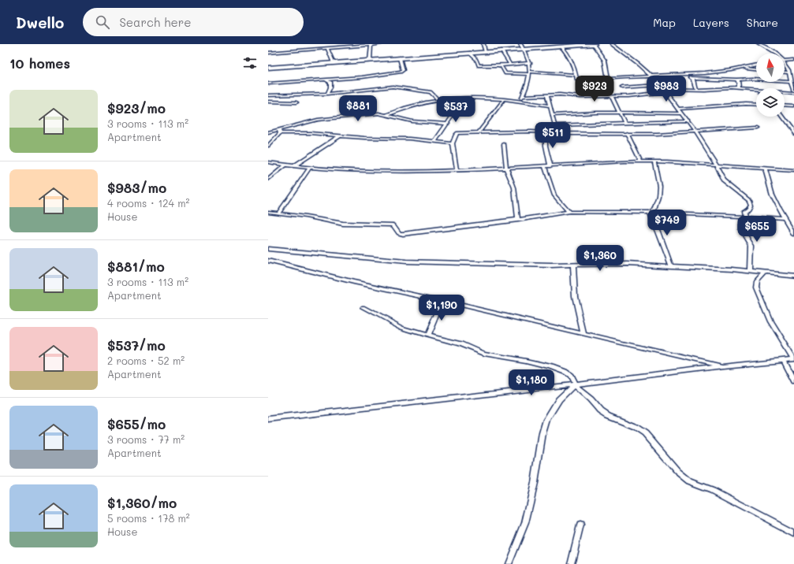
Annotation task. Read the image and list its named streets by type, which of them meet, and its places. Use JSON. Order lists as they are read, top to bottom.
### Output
{
  "north": "top",
  "page": {
    "header": "Dwello",
    "search": "Search here",
    "nav": ["Map", "Layers", "Share"],
    "heading": "10 homes",
    "price": [
      "$923",
      "$983",
      "$881",
      "$537",
      "$511",
      "$749",
      "$655",
      "$1,360",
      "$1,190",
      "$1,180"
    ],
    "list": [
      {
        "name": "$923/mo",
        "note": "3 rooms · 113 m² · Apartment"
      },
      {
        "name": "$983/mo",
        "note": "4 rooms · 124 m² · House"
      },
      {
        "name": "$881/mo",
        "note": "3 rooms · 113 m² · Apartment"
      },
      {
        "name": "$537/mo",
        "note": "2 rooms · 52 m² · Apartment"
      },
      {
        "name": "$655/mo",
        "note": "3 rooms · 77 m² · Apartment"
      },
      {
        "name": "$1,360/mo",
        "note": "5 rooms · 178 m² · House"
      }
    ]
  }
}
